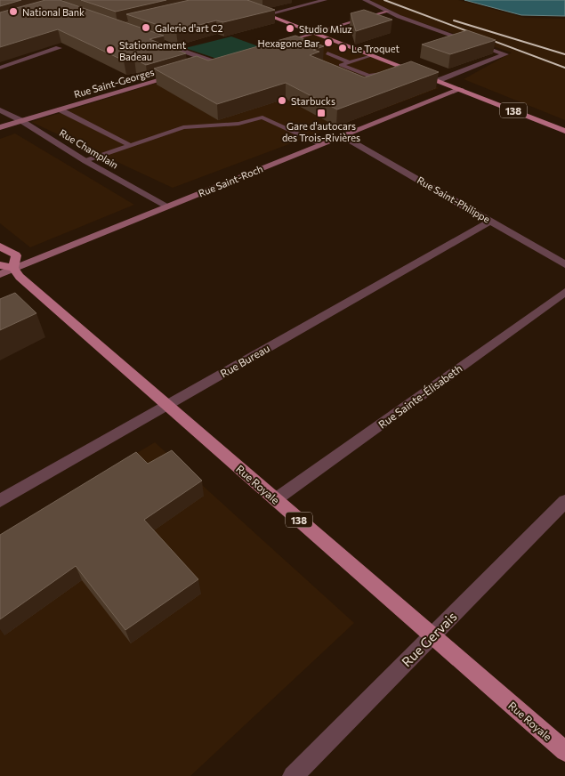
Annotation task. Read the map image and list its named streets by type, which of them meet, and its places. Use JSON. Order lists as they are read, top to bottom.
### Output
{
  "streets": {
    "main road": ["138", "Rue Royale"],
    "street": [
      "Rue Saint-Georges",
      "Rue Champlain",
      "Rue Saint-Roch",
      "Rue Saint-Philippe",
      "Rue Bureau",
      "Rue Sainte-Élisabeth",
      "Rue Gervais"
    ]
  },
  "crossings": [
    ["Rue Saint-Georges", "Rue Champlain"],
    ["138", "Rue Saint-Roch"],
    ["Rue Champlain", "Rue Saint-Roch"],
    ["Rue Saint-Roch", "Rue Saint-Philippe"],
    ["Rue Saint-Roch", "Rue Royale"],
    ["Rue Saint-Philippe", "Rue Bureau"],
    ["Rue Bureau", "Rue Royale"],
    ["Rue Sainte-Élisabeth", "Rue Royale"],
    ["Rue Royale", "Rue Gervais"]
  ],
  "places": {
    "other": [
      "National Bank",
      "Galerie d'art C2",
      "Studio Miuz",
      "Hexagone Bar",
      "Le Troquet",
      "Stationnement Badeau",
      "Starbucks"
    ],
    "transit": ["Gare d'autocars des Trois-Rivières"]
  }
}
